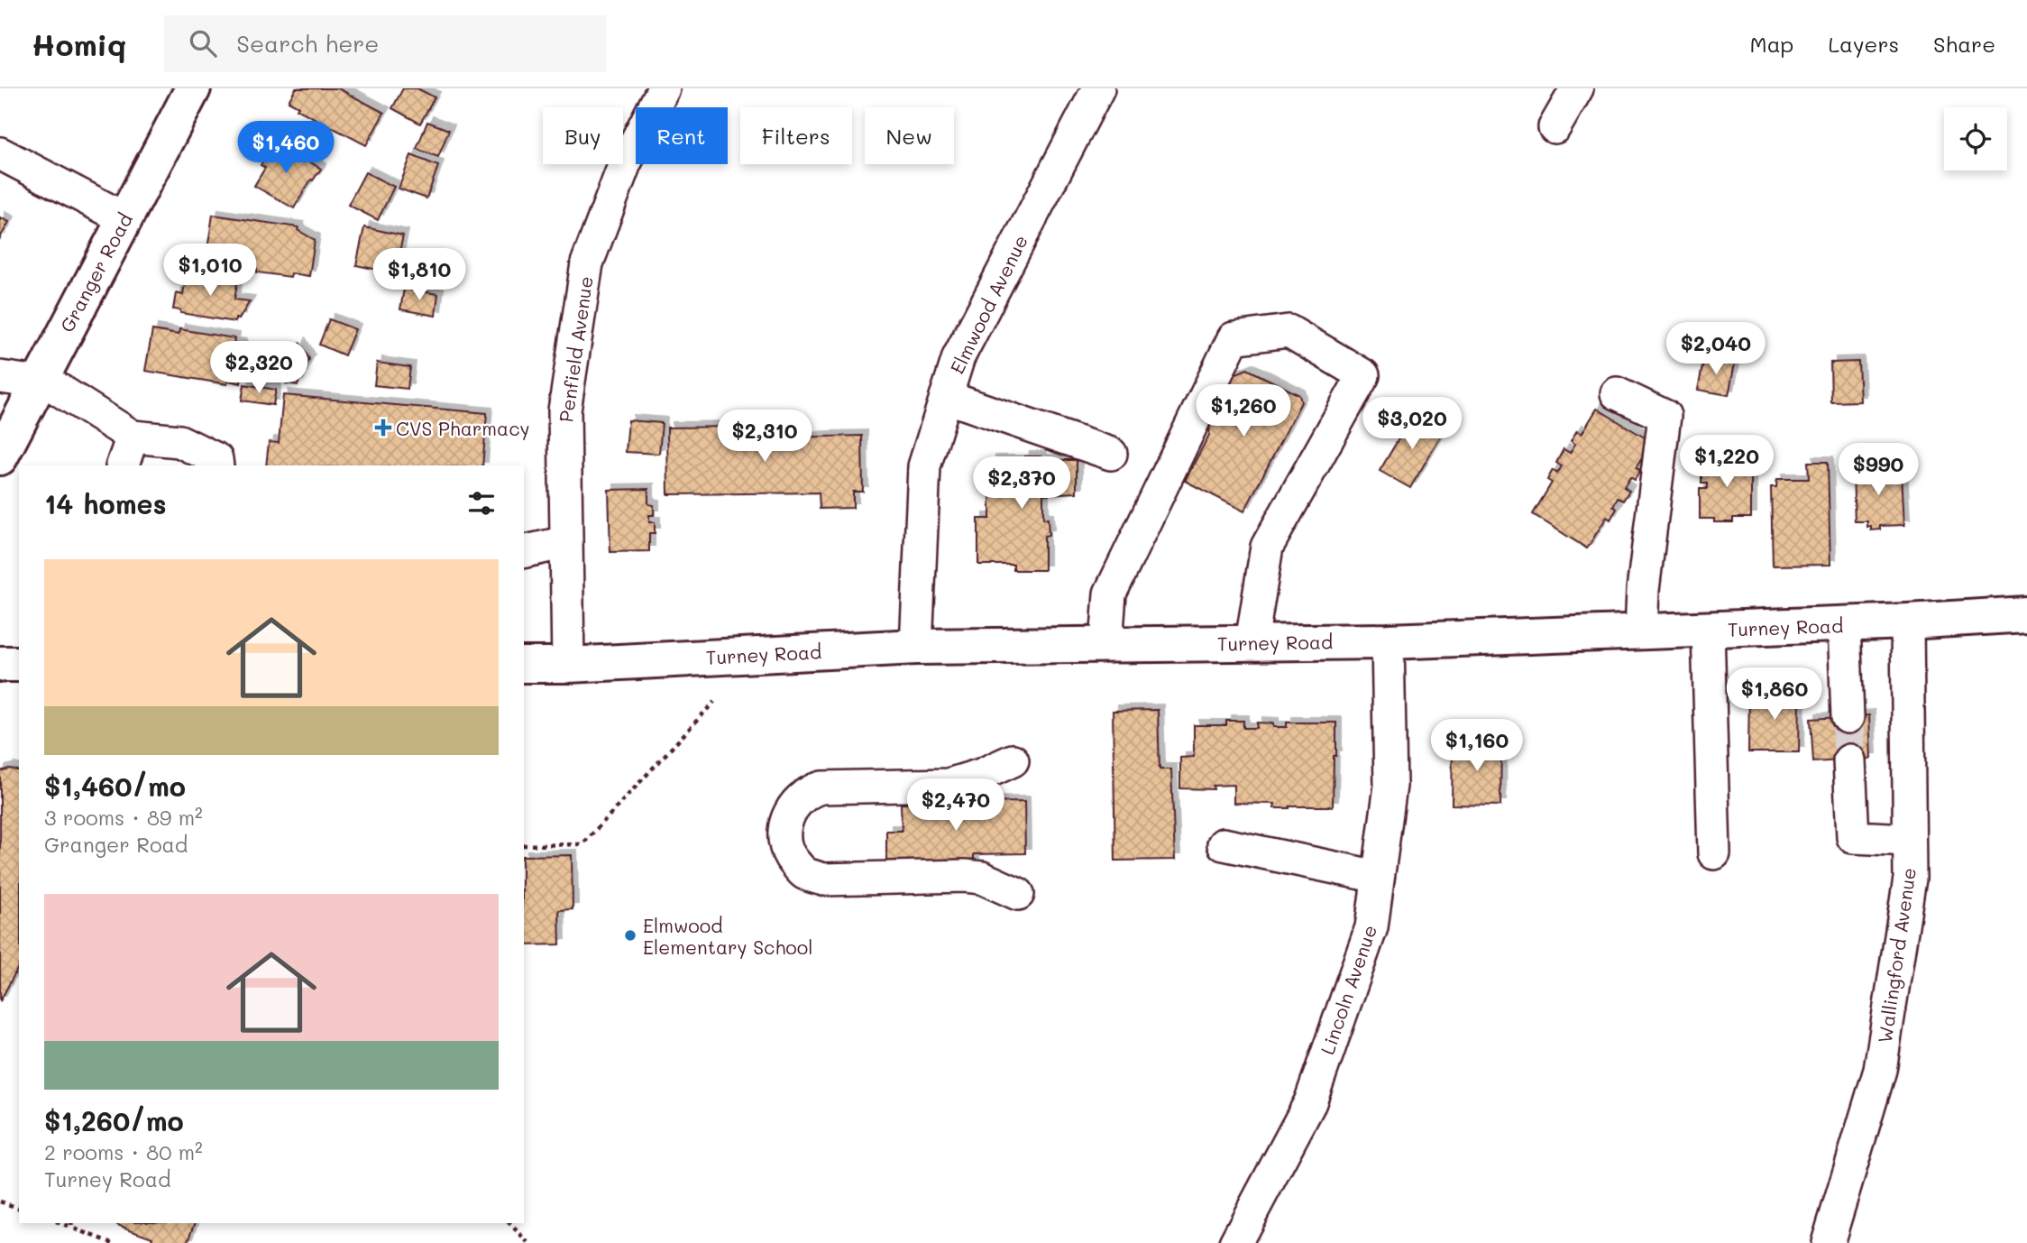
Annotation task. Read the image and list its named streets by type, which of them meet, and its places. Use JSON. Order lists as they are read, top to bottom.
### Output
{
  "streets": {
    "main road": ["Granger Road", "Turney Road"],
    "street": [
      "Elmwood Avenue",
      "Penfield Avenue",
      "Wallingford Avenue",
      "Lincoln Avenue"
    ]
  },
  "crossings": [
    ["Elmwood Avenue", "Turney Road"],
    ["Penfield Avenue", "Turney Road"],
    ["Turney Road", "Wallingford Avenue"],
    ["Turney Road", "Lincoln Avenue"]
  ],
  "places": {
    "health": ["CVS Pharmacy"],
    "other": ["Elmwood Elementary School"]
  },
  "page": {
    "header": "Homiq",
    "search": "Search here",
    "nav": ["Map", "Layers", "Share"],
    "chip": [
      "Buy",
      "Rent",
      "Filters",
      "New"
    ],
    "price": [
      "$1,460",
      "$1,010",
      "$1,810",
      "$2,040",
      "$2,320",
      "$1,260",
      "$3,020",
      "$2,310",
      "$1,220",
      "$990",
      "$2,370",
      "$1,860",
      "$1,160",
      "$2,470"
    ],
    "heading": "14 homes",
    "list": [
      {
        "name": "$1,460/mo",
        "note": "3 rooms · 89 m² · Granger Road"
      },
      {
        "name": "$1,260/mo",
        "note": "2 rooms · 80 m² · Turney Road"
      }
    ]
  }
}
